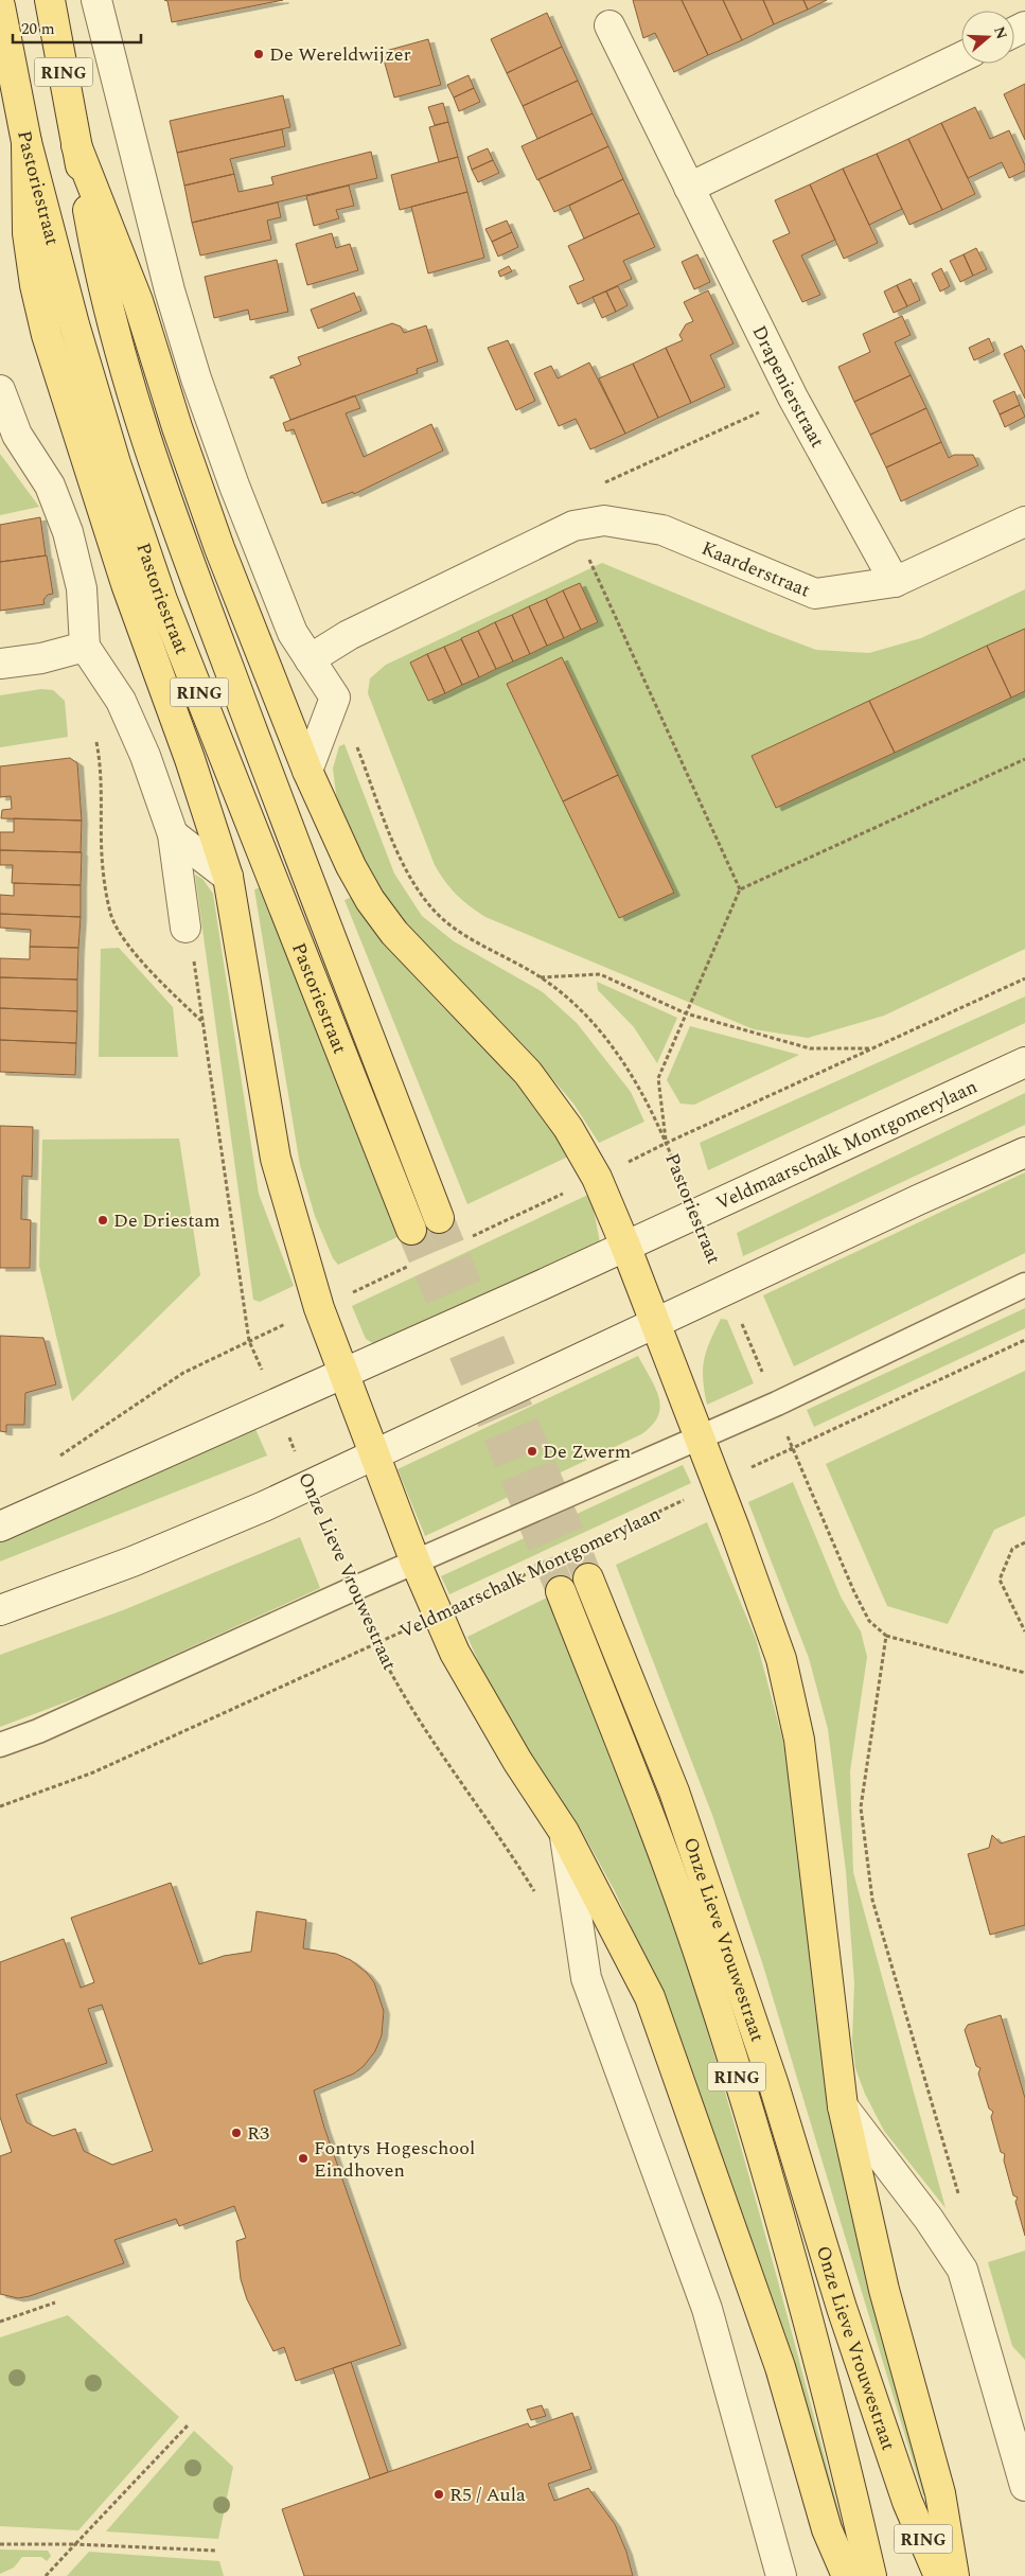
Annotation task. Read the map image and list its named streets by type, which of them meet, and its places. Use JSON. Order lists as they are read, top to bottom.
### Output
{
  "streets": {
    "main road": ["RING", "Pastoriestraat", "Onze Lieve Vrouwestraat"],
    "street": ["Drapenierstraat", "Kaarderstraat", "Veldmaarschalk Montgomerylaan"]
  },
  "crossings": [
    ["Pastoriestraat", "Veldmaarschalk Montgomerylaan"],
    ["Drapenierstraat", "Kaarderstraat"],
    ["Veldmaarschalk Montgomerylaan", "Onze Lieve Vrouwestraat"]
  ],
  "places": [
    "De Wereldwijzer",
    "De Driestam",
    "De Zwerm",
    "R3",
    "Fontys Hogeschool Eindhoven",
    "R5 / Aula"
  ],
  "scale_bar": "20 m",
  "north": "right"
}
